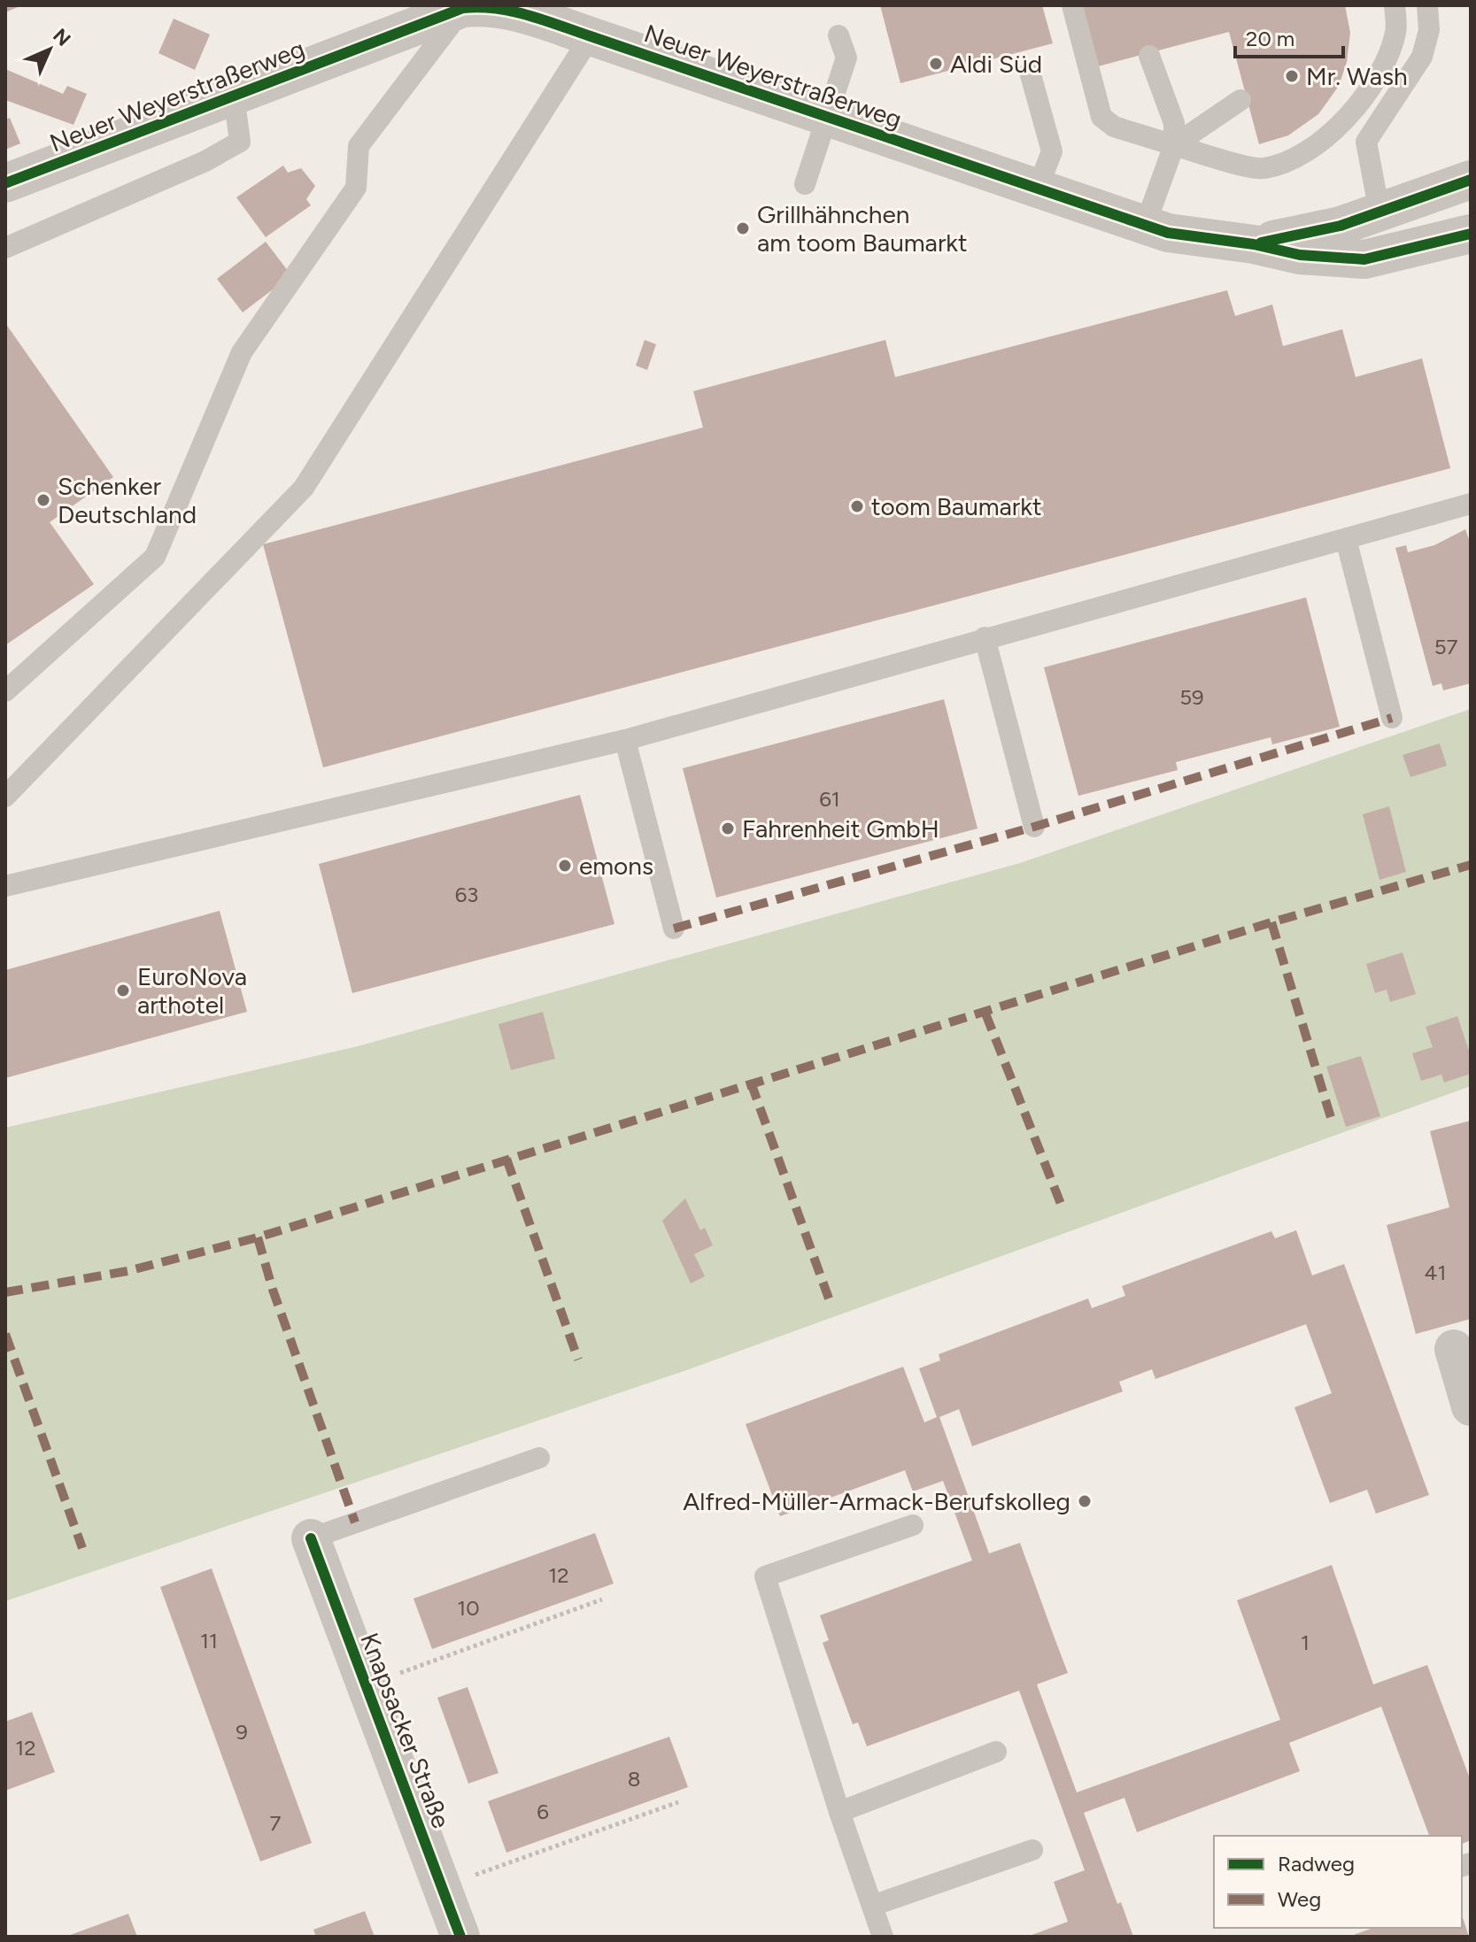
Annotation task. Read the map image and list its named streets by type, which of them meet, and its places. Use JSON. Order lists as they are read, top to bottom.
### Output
{
  "streets": {
    "street": ["Neuer Weyerstraßerweg", "Knapsacker Straße"]
  },
  "places": [
    "Aldi Süd",
    "Mr. Wash",
    "Grillhähnchen am toom Baumarkt",
    "Schenker Deutschland",
    "toom Baumarkt",
    "Fahrenheit GmbH",
    "emons",
    "EuroNova arthotel",
    "Alfred-Müller-Armack-Berufskolleg"
  ],
  "house_numbers": [
    "57",
    "59",
    "61",
    "63",
    "41",
    "12",
    "10",
    "11",
    "1",
    "9",
    "12",
    "8",
    "6",
    "7"
  ],
  "legend": ["Radweg", "Weg"],
  "scale_bar": "20 m",
  "north": "top right"
}
